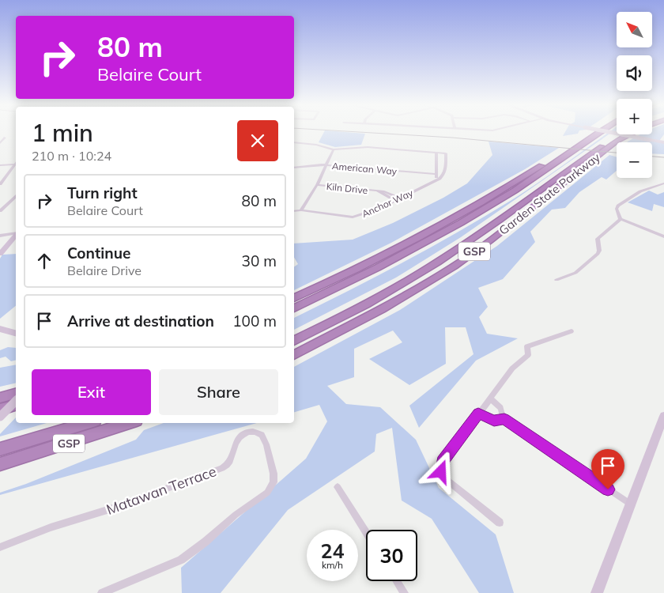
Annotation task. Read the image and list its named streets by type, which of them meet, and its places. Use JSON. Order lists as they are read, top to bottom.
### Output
{
  "streets": {
    "highway": ["Garden State Parkway", "GSP"],
    "street": [
      "American Way",
      "Kiln Drive",
      "Anchor Way",
      "Matawan Terrace"
    ]
  },
  "crossings": [
    ["Kiln Drive", "Anchor Way"]
  ],
  "north": "top left",
  "page": {
    "map_buttons": ["+", "−"],
    "turn": ["80 m", "Belaire Court"],
    "heading": ["1 min", "210 m · 10:24"],
    "list": [
      {
        "name": "Turn right",
        "note": "Belaire Court",
        "value": "80 m"
      },
      {
        "name": "Continue",
        "note": "Belaire Drive",
        "value": "30 m"
      },
      {
        "name": "Arrive at destination",
        "value": "100 m"
      }
    ],
    "buttons": ["Exit", "Share"],
    "speed": "24 km/h",
    "limit": "30"
  }
}
